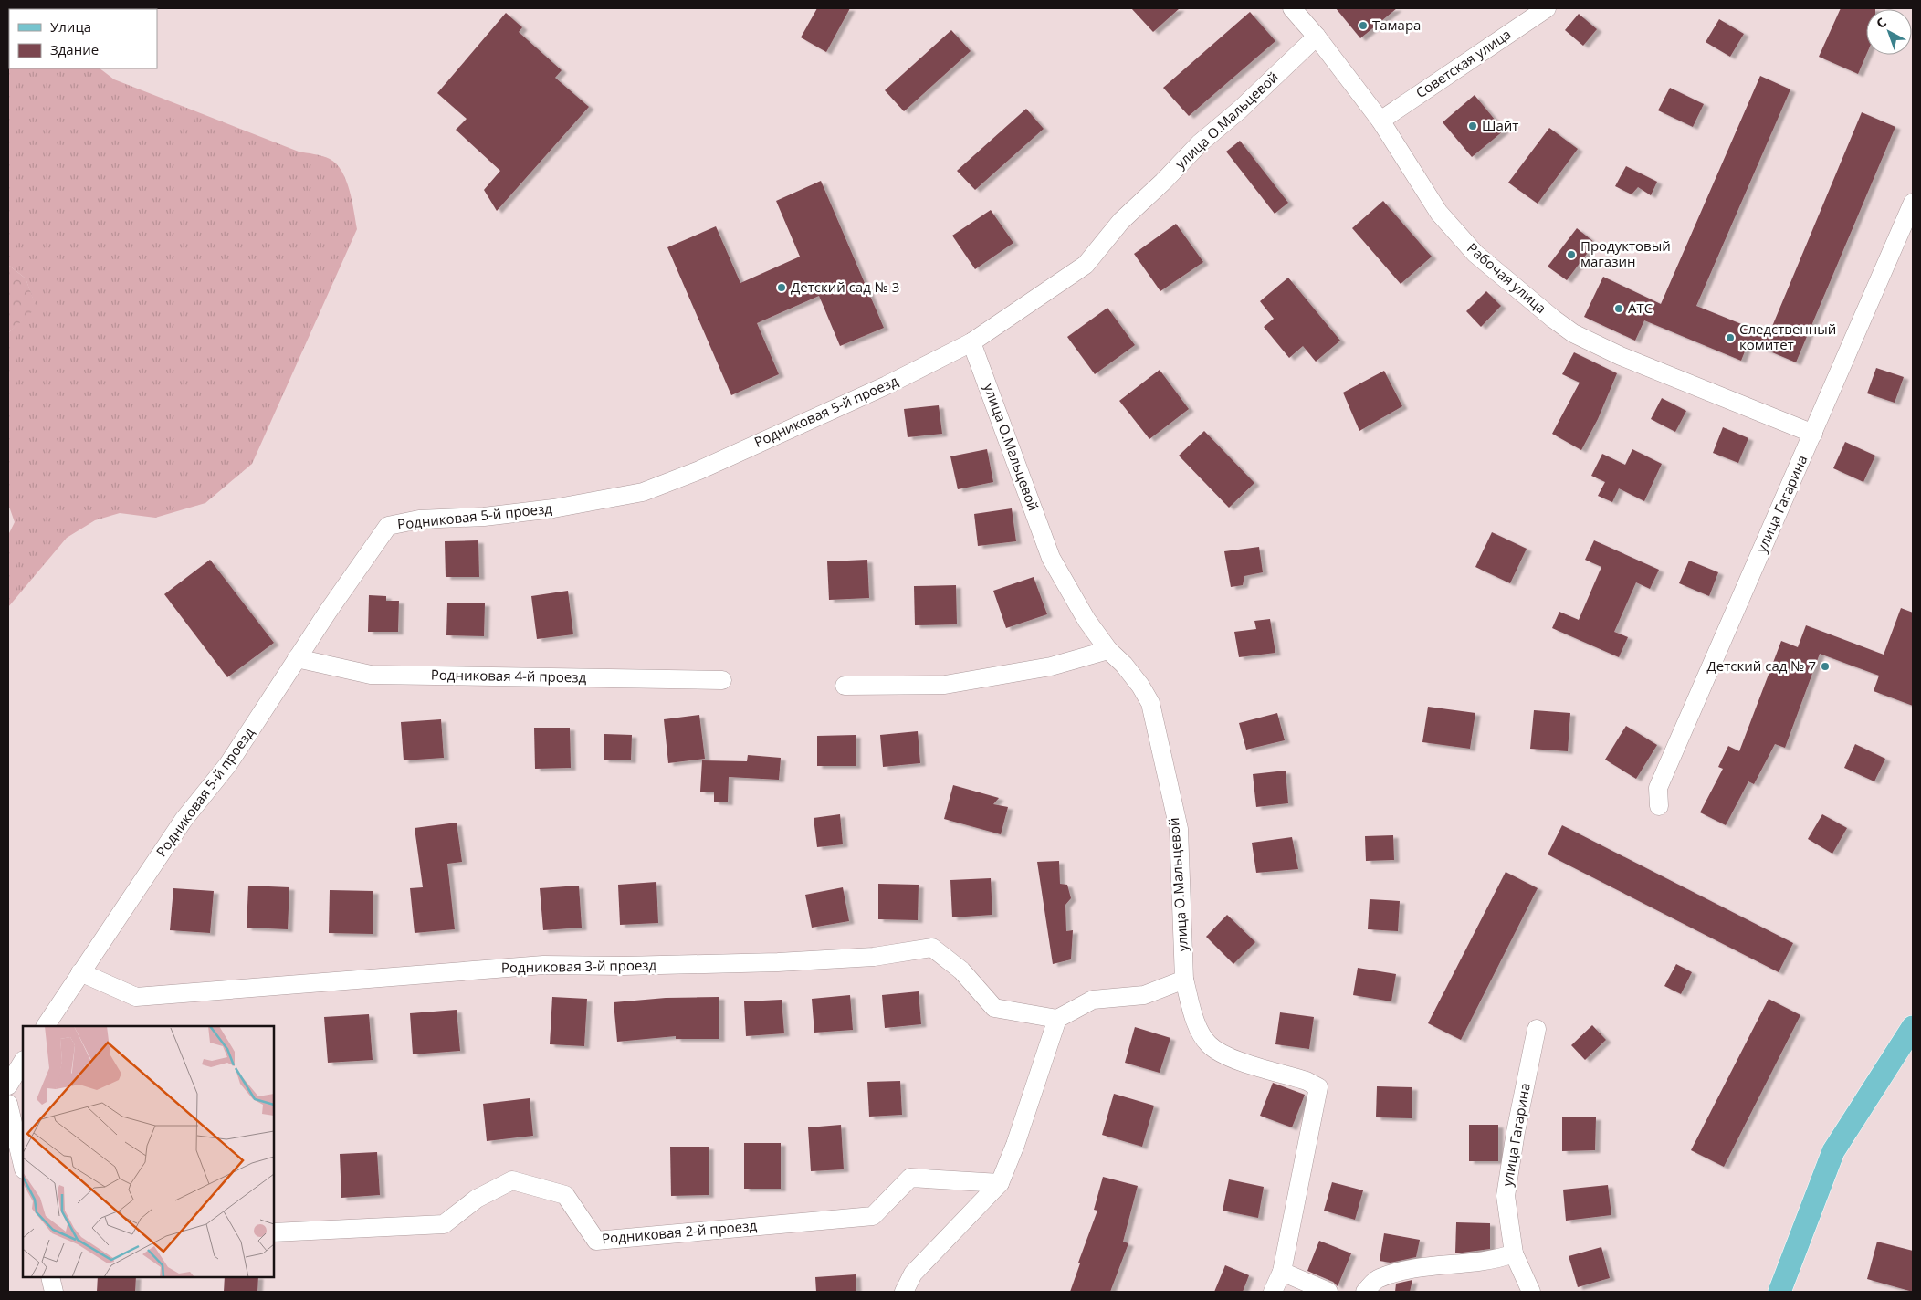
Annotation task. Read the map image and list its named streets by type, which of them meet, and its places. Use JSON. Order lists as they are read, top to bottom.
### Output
{
  "streets": {
    "street": [
      "Советская улица",
      "улица О.Мальцевой",
      "Рабочая улица",
      "Родниковая 5-й проезд",
      "улица Гагарина",
      "Родниковая 4-й проезд",
      "Родниковая 3-й проезд",
      "Родниковая 2-й проезд"
    ]
  },
  "crossings": [
    ["Советская улица", "Рабочая улица"],
    ["улица О.Мальцевой", "Рабочая улица"],
    ["улица О.Мальцевой", "Родниковая 5-й проезд"],
    ["Рабочая улица", "улица Гагарина"],
    ["Родниковая 5-й проезд", "Родниковая 4-й проезд"],
    ["Родниковая 5-й проезд", "Родниковая 3-й проезд"]
  ],
  "places": [
    "Тамара",
    "Шайт",
    "Продуктовый магазин",
    "Детский сад № 3",
    "АТС",
    "Следственный комитет",
    "Детский сад № 7"
  ],
  "legend": ["Улица", "Здание"],
  "north": "top left"
}
